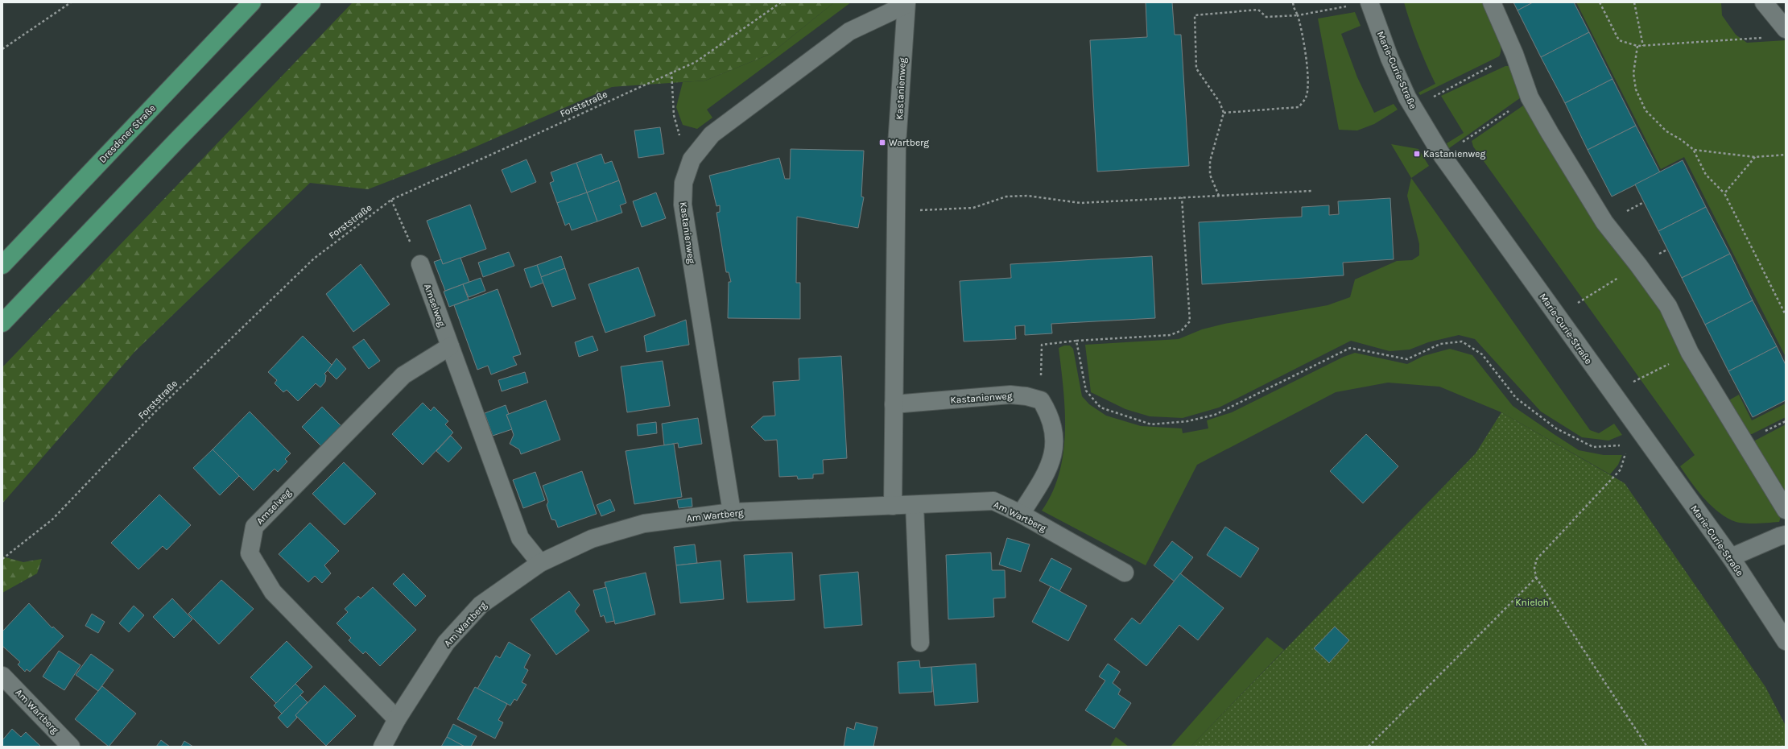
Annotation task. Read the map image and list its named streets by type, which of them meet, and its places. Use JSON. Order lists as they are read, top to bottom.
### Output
{
  "streets": {
    "main road": ["Dresdener Straße"],
    "street": [
      "Marie-Curie-Straße",
      "Kastanienweg",
      "Amselweg",
      "Am Wartberg"
    ],
    "path": ["Forststraße"]
  },
  "crossings": [
    ["Kastanienweg", "Am Wartberg"],
    ["Amselweg", "Am Wartberg"]
  ],
  "parks": ["Knieloh"],
  "places": {
    "transit": ["Wartberg", "Kastanienweg"]
  }
}
